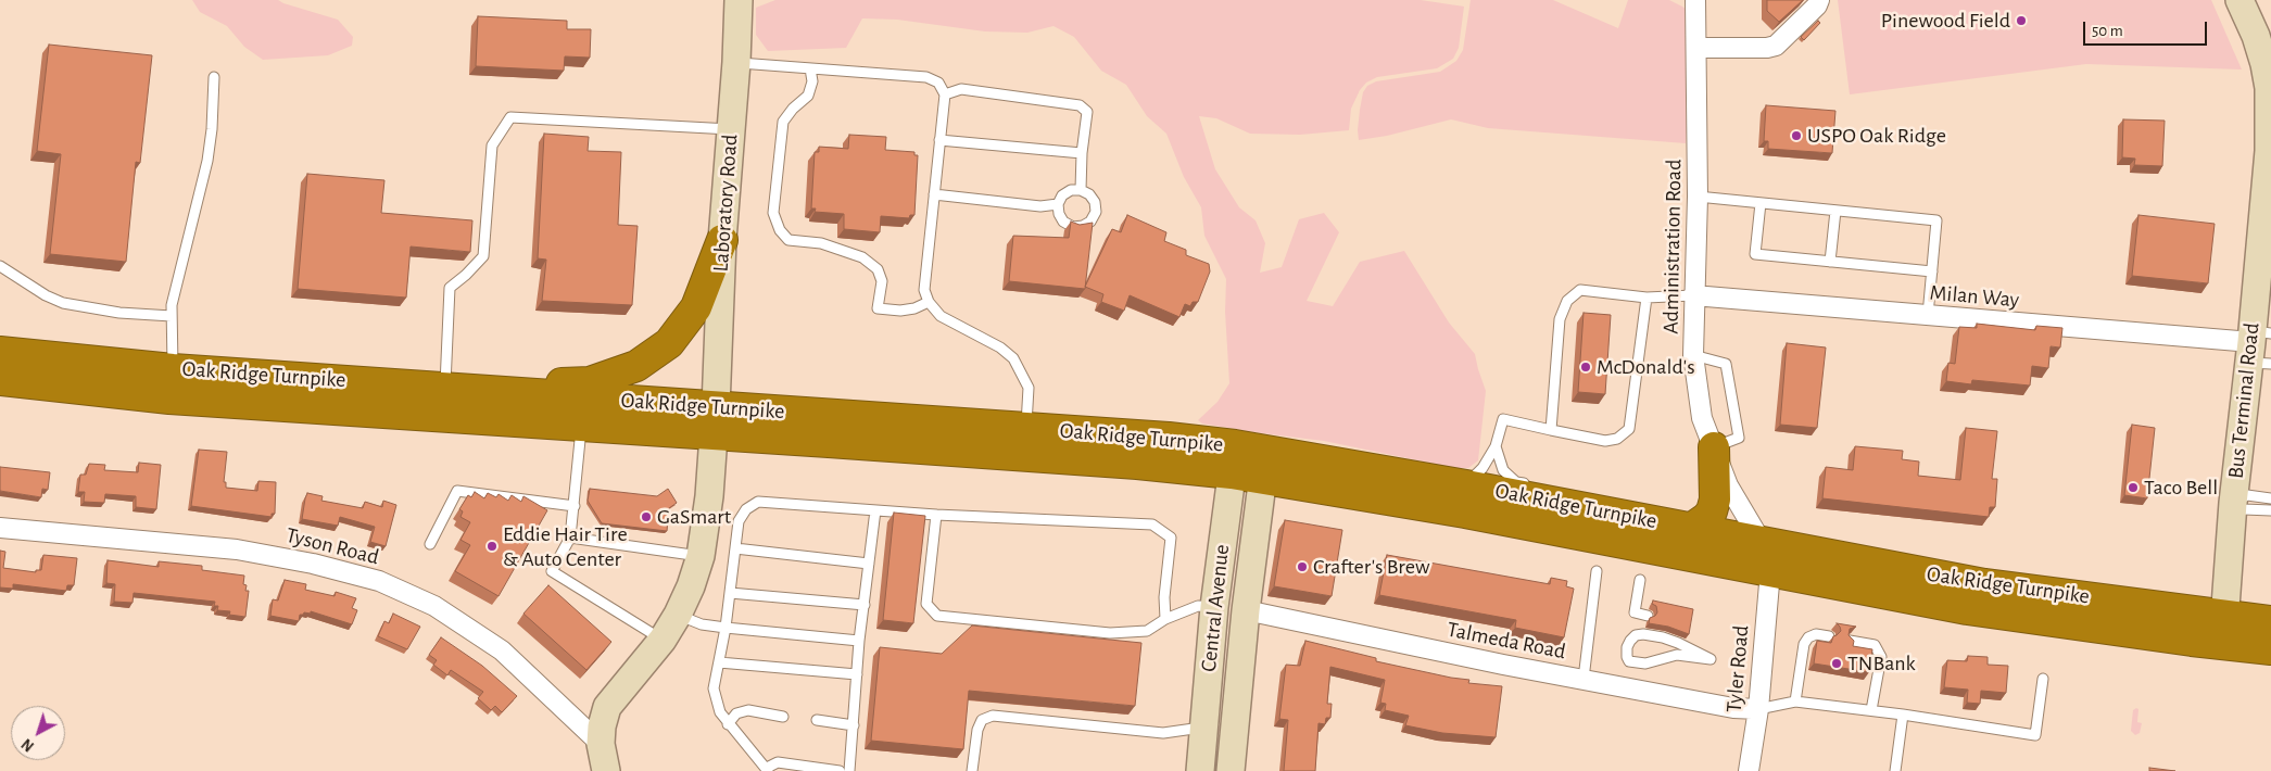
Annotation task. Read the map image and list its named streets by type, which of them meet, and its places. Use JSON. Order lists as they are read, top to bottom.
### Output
{
  "streets": {
    "highway": ["Oak Ridge Turnpike"],
    "street": [
      "Laboratory Road",
      "Administration Road",
      "Milan Way",
      "Bus Terminal Road",
      "Tyson Road",
      "Central Avenue",
      "Talmeda Road",
      "Tyler Road"
    ]
  },
  "crossings": [
    ["Laboratory Road", "Oak Ridge Turnpike"],
    ["Laboratory Road", "Tyson Road"],
    ["Administration Road", "Milan Way"],
    ["Administration Road", "Oak Ridge Turnpike"],
    ["Administration Road", "Tyler Road"],
    ["Milan Way", "Bus Terminal Road"],
    ["Oak Ridge Turnpike", "Bus Terminal Road"],
    ["Oak Ridge Turnpike", "Central Avenue"],
    ["Oak Ridge Turnpike", "Tyler Road"],
    ["Central Avenue", "Talmeda Road"],
    ["Talmeda Road", "Tyler Road"]
  ],
  "places": [
    "Pinewood Field",
    "USPO Oak Ridge",
    "McDonald's",
    "Taco Bell",
    "GaSmart",
    "Eddie Hair Tire & Auto Center",
    "Crafter's Brew",
    "TNBank"
  ],
  "scale_bar": "50 m",
  "north": "bottom left"
}
